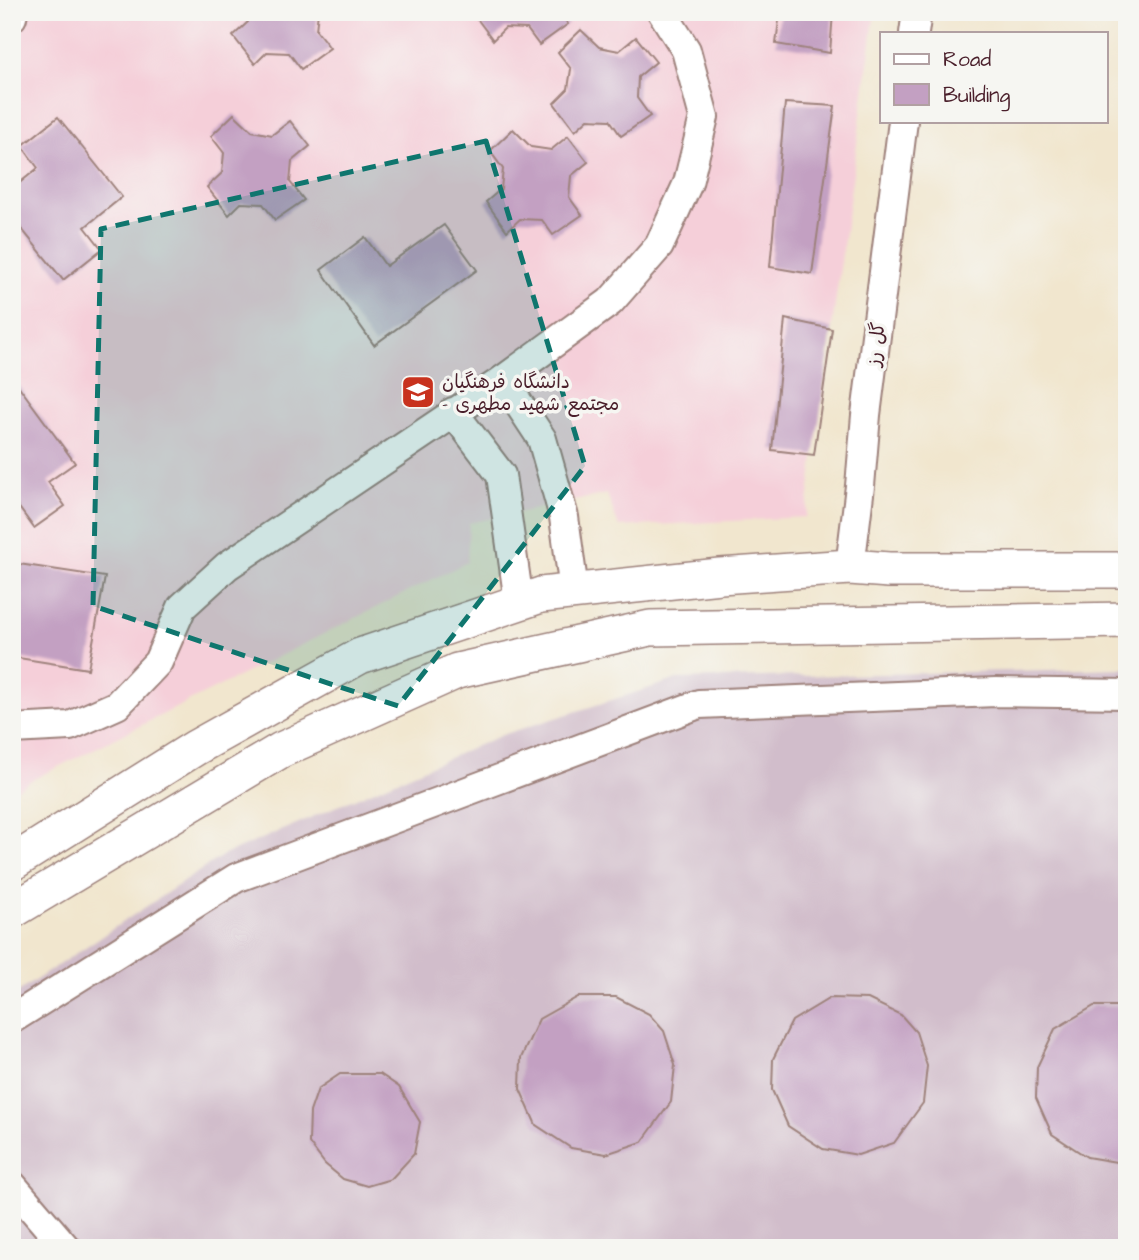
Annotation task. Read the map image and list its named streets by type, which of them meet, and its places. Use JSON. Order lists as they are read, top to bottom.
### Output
{
  "streets": {
    "street": ["گل رز"]
  },
  "places": {
    "school or university": ["دانشگاه فرهنگیان - مجتمع شهید مطهری"]
  },
  "legend": ["Road", "Building"]
}
